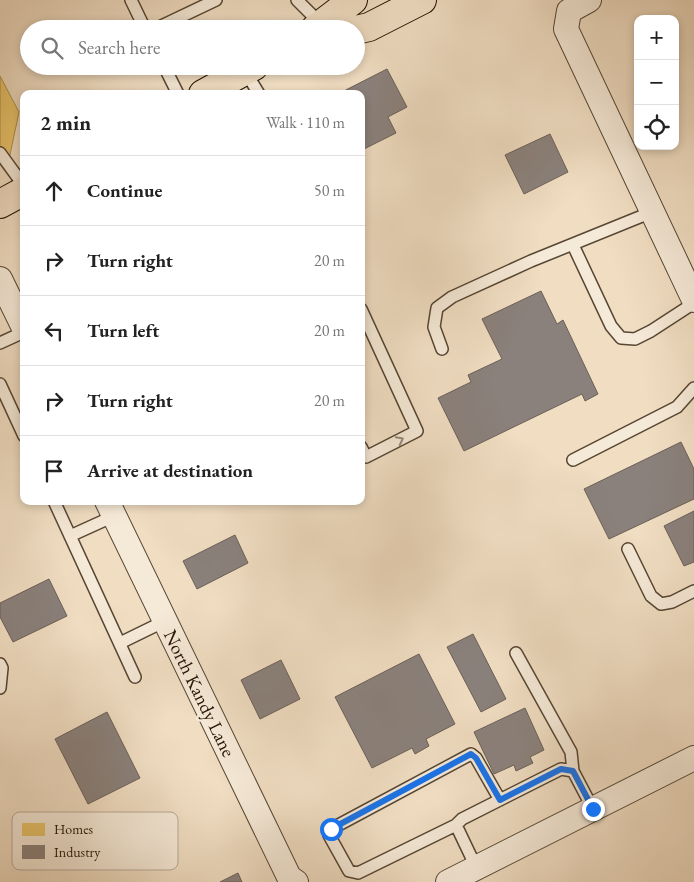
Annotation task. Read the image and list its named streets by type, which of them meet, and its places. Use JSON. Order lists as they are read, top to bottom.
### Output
{
  "streets": {
    "street": ["North Kandy Lane"]
  },
  "legend": ["Homes", "Industry"],
  "page": {
    "map_buttons": ["+", "−"],
    "search": "Search here",
    "heading": ["2 min", "Walk · 110 m"],
    "list": [
      ["Continue", "50 m"],
      ["Turn right", "20 m"],
      ["Turn left", "20 m"],
      ["Turn right", "20 m"],
      "Arrive at destination"
    ]
  }
}
